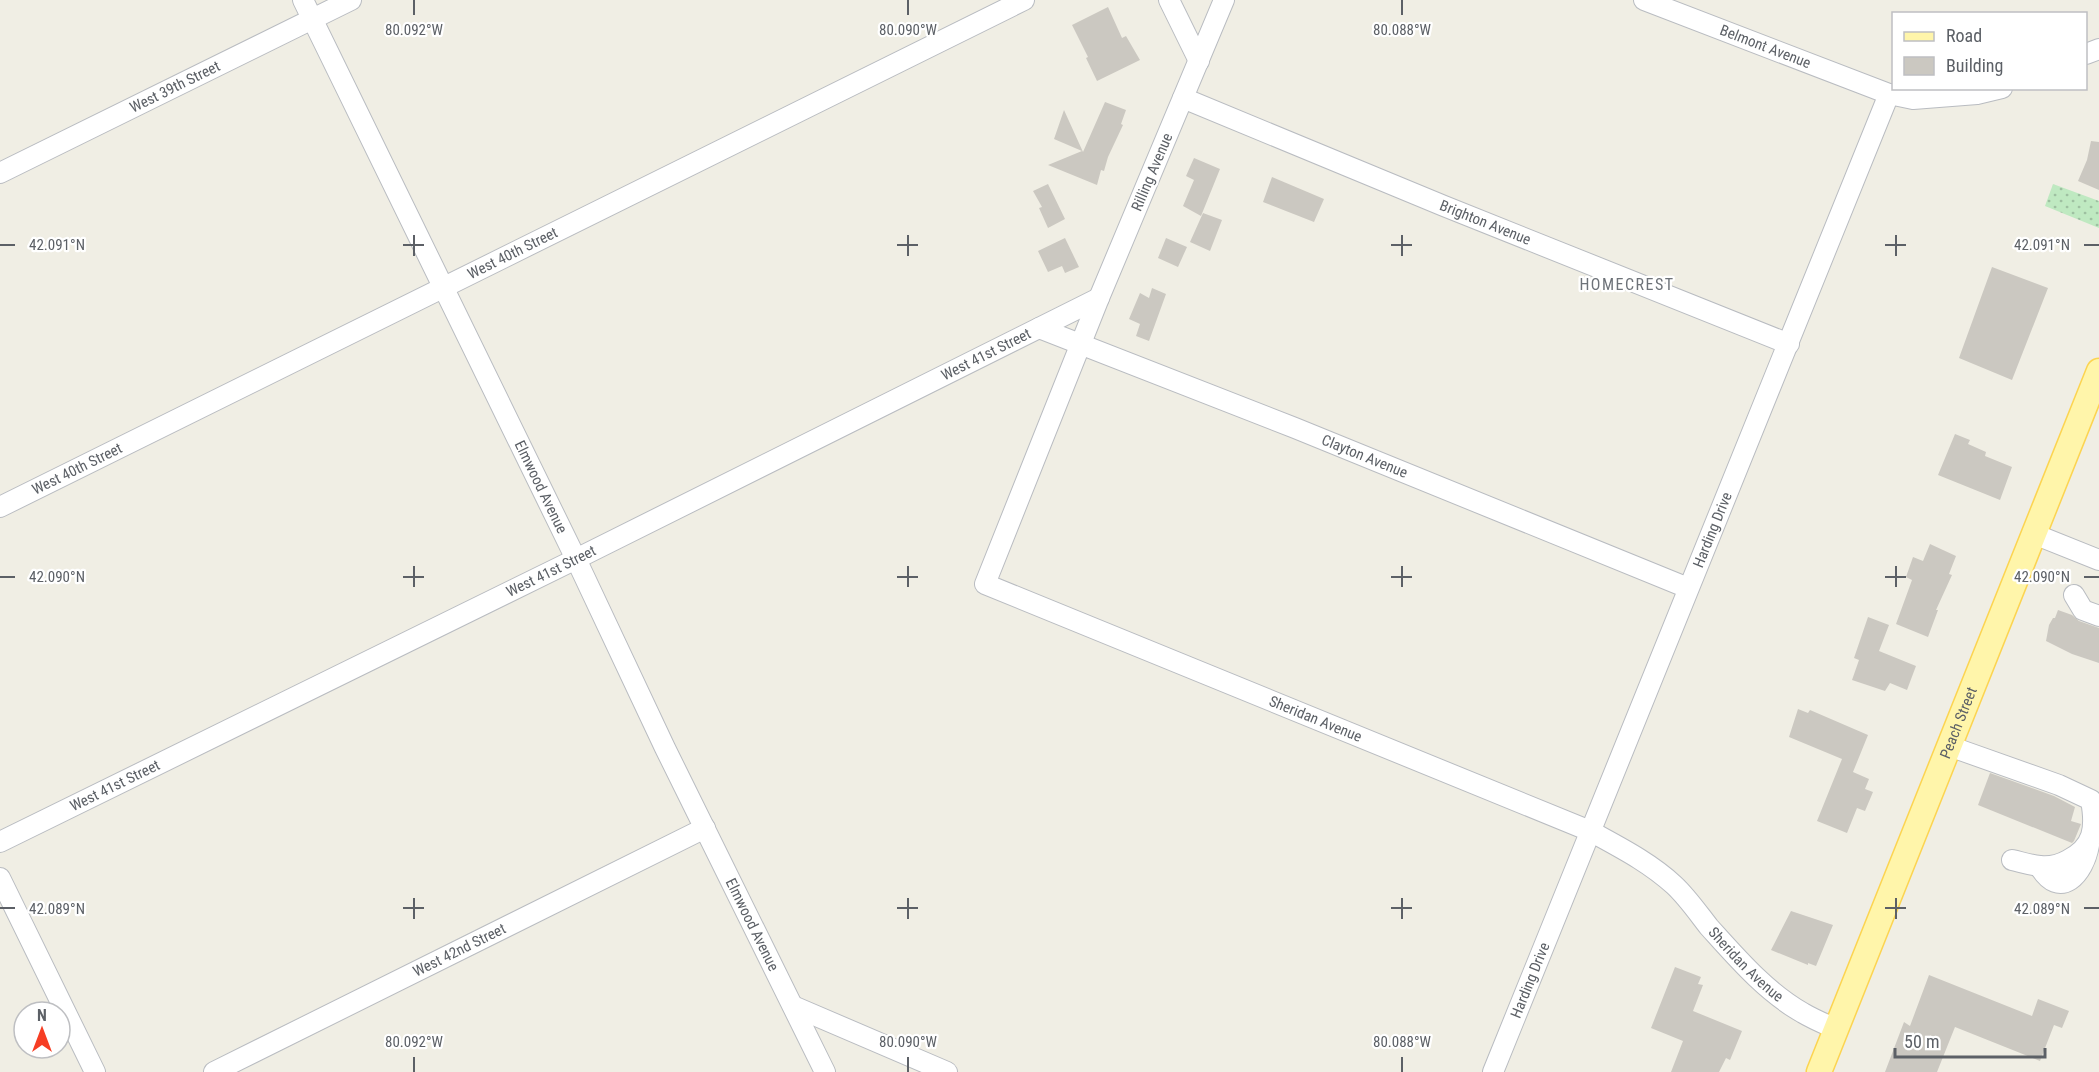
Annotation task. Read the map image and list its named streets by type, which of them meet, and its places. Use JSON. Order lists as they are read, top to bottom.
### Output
{
  "streets": {
    "main road": ["Peach Street"],
    "street": [
      "Belmont Avenue",
      "West 39th Street",
      "Rilling Avenue",
      "Brighton Avenue",
      "West 40th Street",
      "West 41st Street",
      "Clayton Avenue",
      "Elmwood Avenue",
      "Harding Drive",
      "Sheridan Avenue",
      "West 42nd Street"
    ]
  },
  "crossings": [
    ["Belmont Avenue", "Harding Drive"],
    ["West 39th Street", "Elmwood Avenue"],
    ["Rilling Avenue", "Brighton Avenue"],
    ["Rilling Avenue", "West 41st Street"],
    ["Rilling Avenue", "Clayton Avenue"],
    ["Rilling Avenue", "Sheridan Avenue"],
    ["Brighton Avenue", "Harding Drive"],
    ["West 40th Street", "Elmwood Avenue"],
    ["West 41st Street", "Clayton Avenue"],
    ["West 41st Street", "Elmwood Avenue"],
    ["Clayton Avenue", "Harding Drive"],
    ["Clayton Avenue", "Sheridan Avenue"],
    ["Elmwood Avenue", "West 42nd Street"],
    ["Harding Drive", "Sheridan Avenue"],
    ["Sheridan Avenue", "Peach Street"]
  ],
  "districts": ["HOMECREST"],
  "legend": ["Road", "Building"],
  "scale_bar": "50 m",
  "north": "top",
  "coordinates": [
    "80.092°W",
    "80.090°W",
    "80.088°W",
    "42.091°N",
    "42.090°N",
    "42.089°N"
  ]
}
